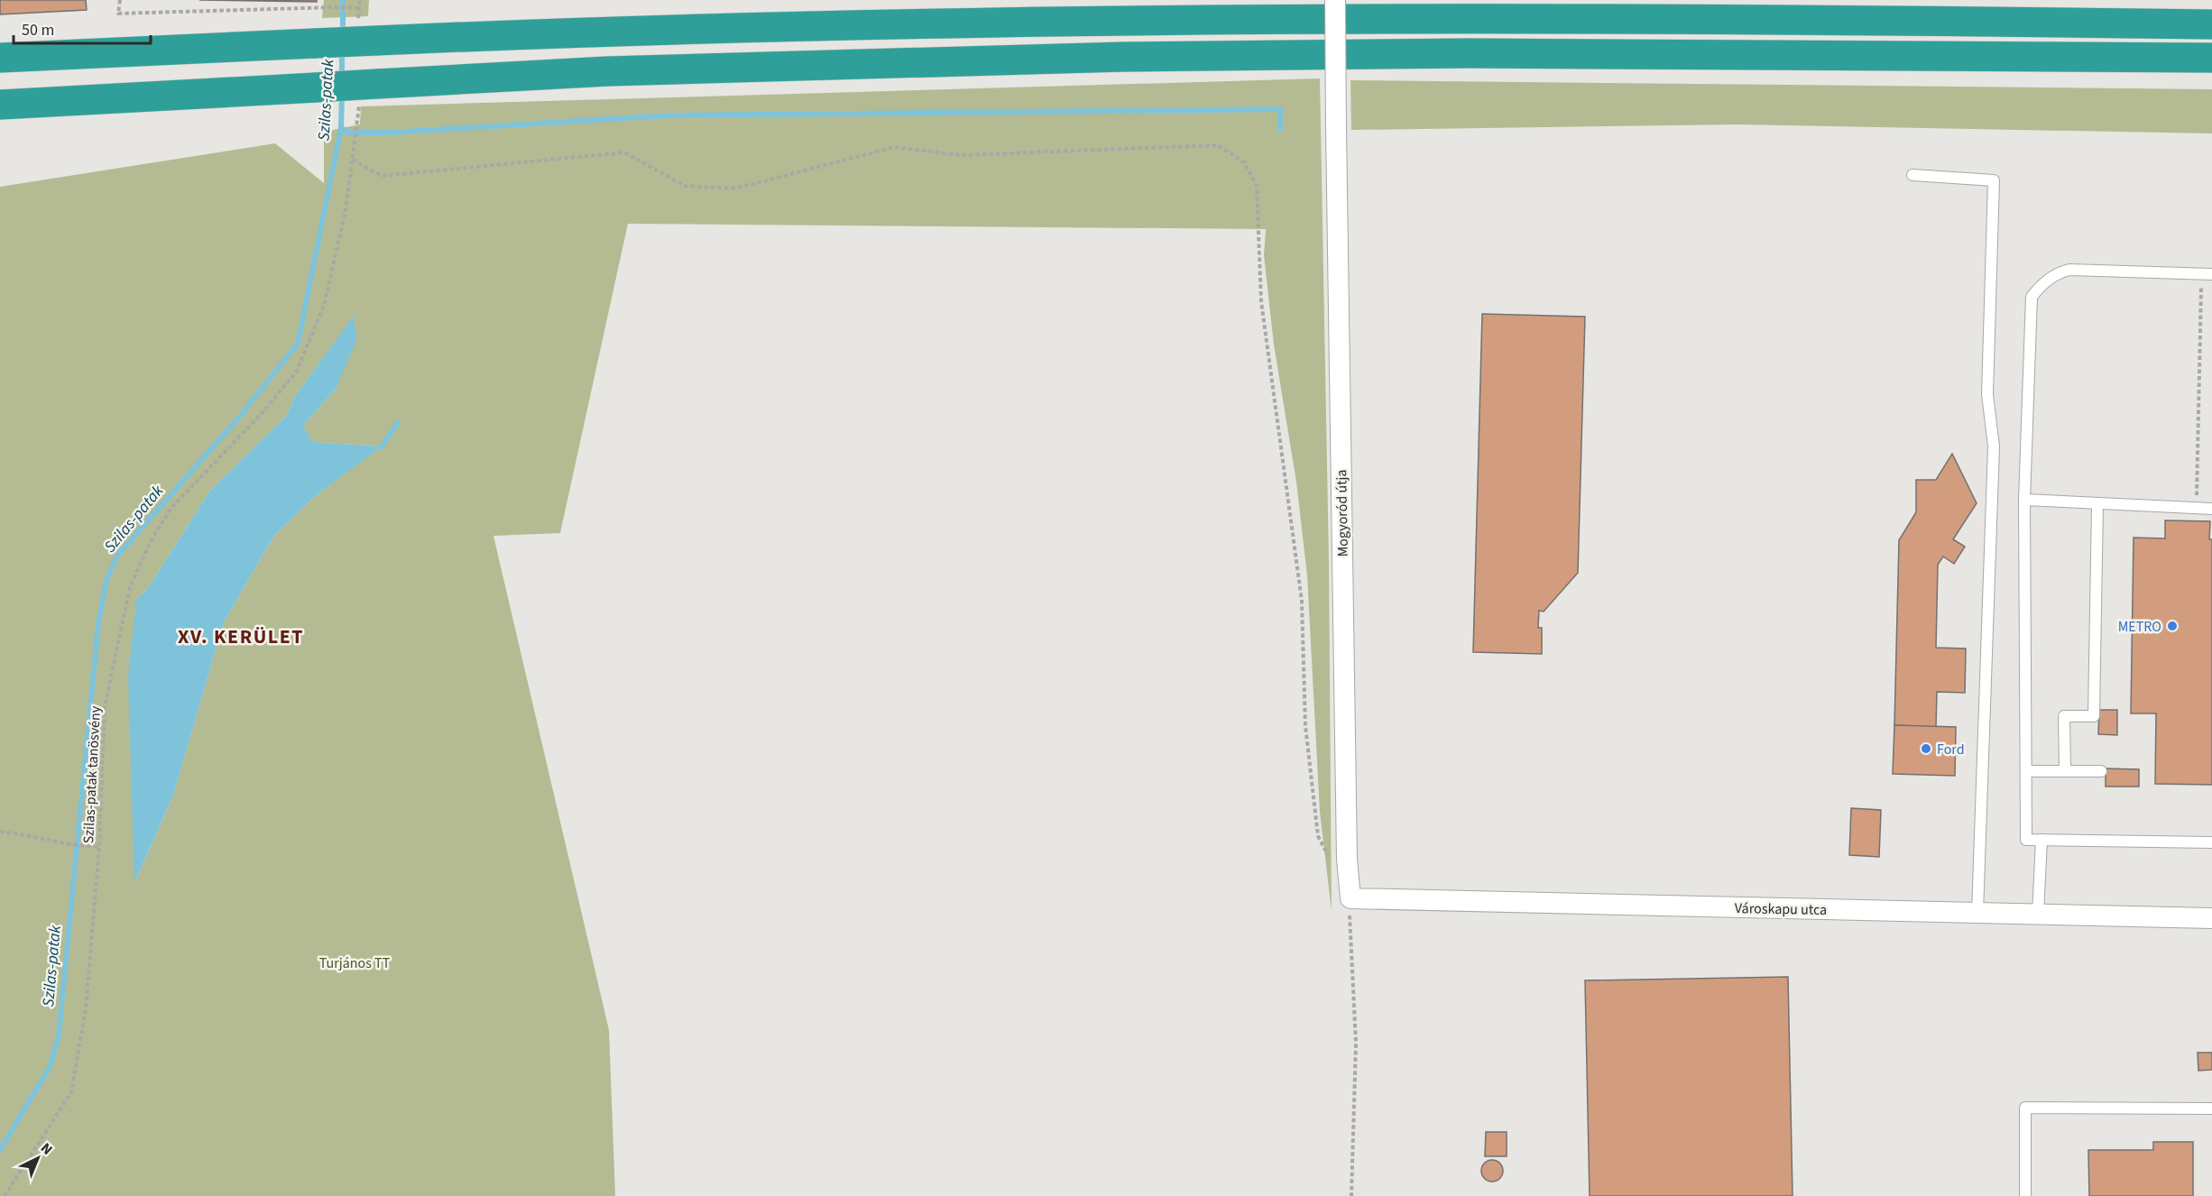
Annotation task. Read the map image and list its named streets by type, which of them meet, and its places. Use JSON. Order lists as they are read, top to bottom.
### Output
{
  "streets": {
    "street": ["Mogyoród útja", "Városkapu utca"],
    "path": ["Szilas-patak tanösvény"]
  },
  "crossings": [
    ["Mogyoród útja", "Városkapu utca"]
  ],
  "districts": ["XV. KERÜLET"],
  "water": ["Szilas-patak"],
  "parks": ["Turjános TT"],
  "places": ["METRO", "Ford"],
  "scale_bar": "50 m",
  "north": "top right"
}
